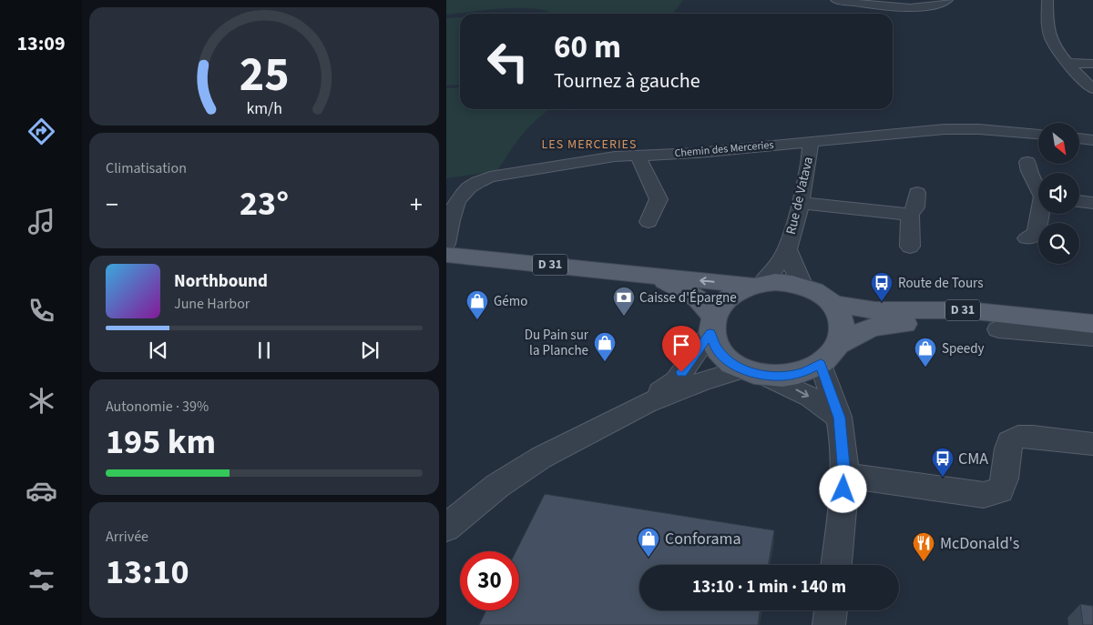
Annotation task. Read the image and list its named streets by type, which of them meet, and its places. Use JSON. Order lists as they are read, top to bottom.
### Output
{
  "streets": {
    "main road": ["D 31"],
    "street": ["Chemin des Merceries", "Rue de Vatava"]
  },
  "crossings": [
    ["Chemin des Merceries", "Rue de Vatava"],
    ["Rue de Vatava", "D 31"]
  ],
  "districts": ["LES MERCERIES"],
  "places": {
    "bus stop": ["Route de Tours", "CMA"],
    "bank": ["Caisse d'Épargne"],
    "shop": [
      "Gémo",
      "Du Pain sur la Planche",
      "Speedy",
      "Conforama"
    ],
    "restaurant": ["McDonald's"]
  },
  "north": "bottom right",
  "page": {
    "tabs": "13:09",
    "turn": ["60 m", "Tournez à gauche"],
    "tile": [
      "Climatisation",
      ["Autonomie · 39%", "195 km"],
      ["Arrivée", "13:10"]
    ],
    "heat": ["−", "23°", "+"],
    "song": ["Northbound", "June Harbor"],
    "limit": "30",
    "trip": "13:10 · 1 min · 140 m",
    "gauge": ["25", "km/h"]
  }
}
